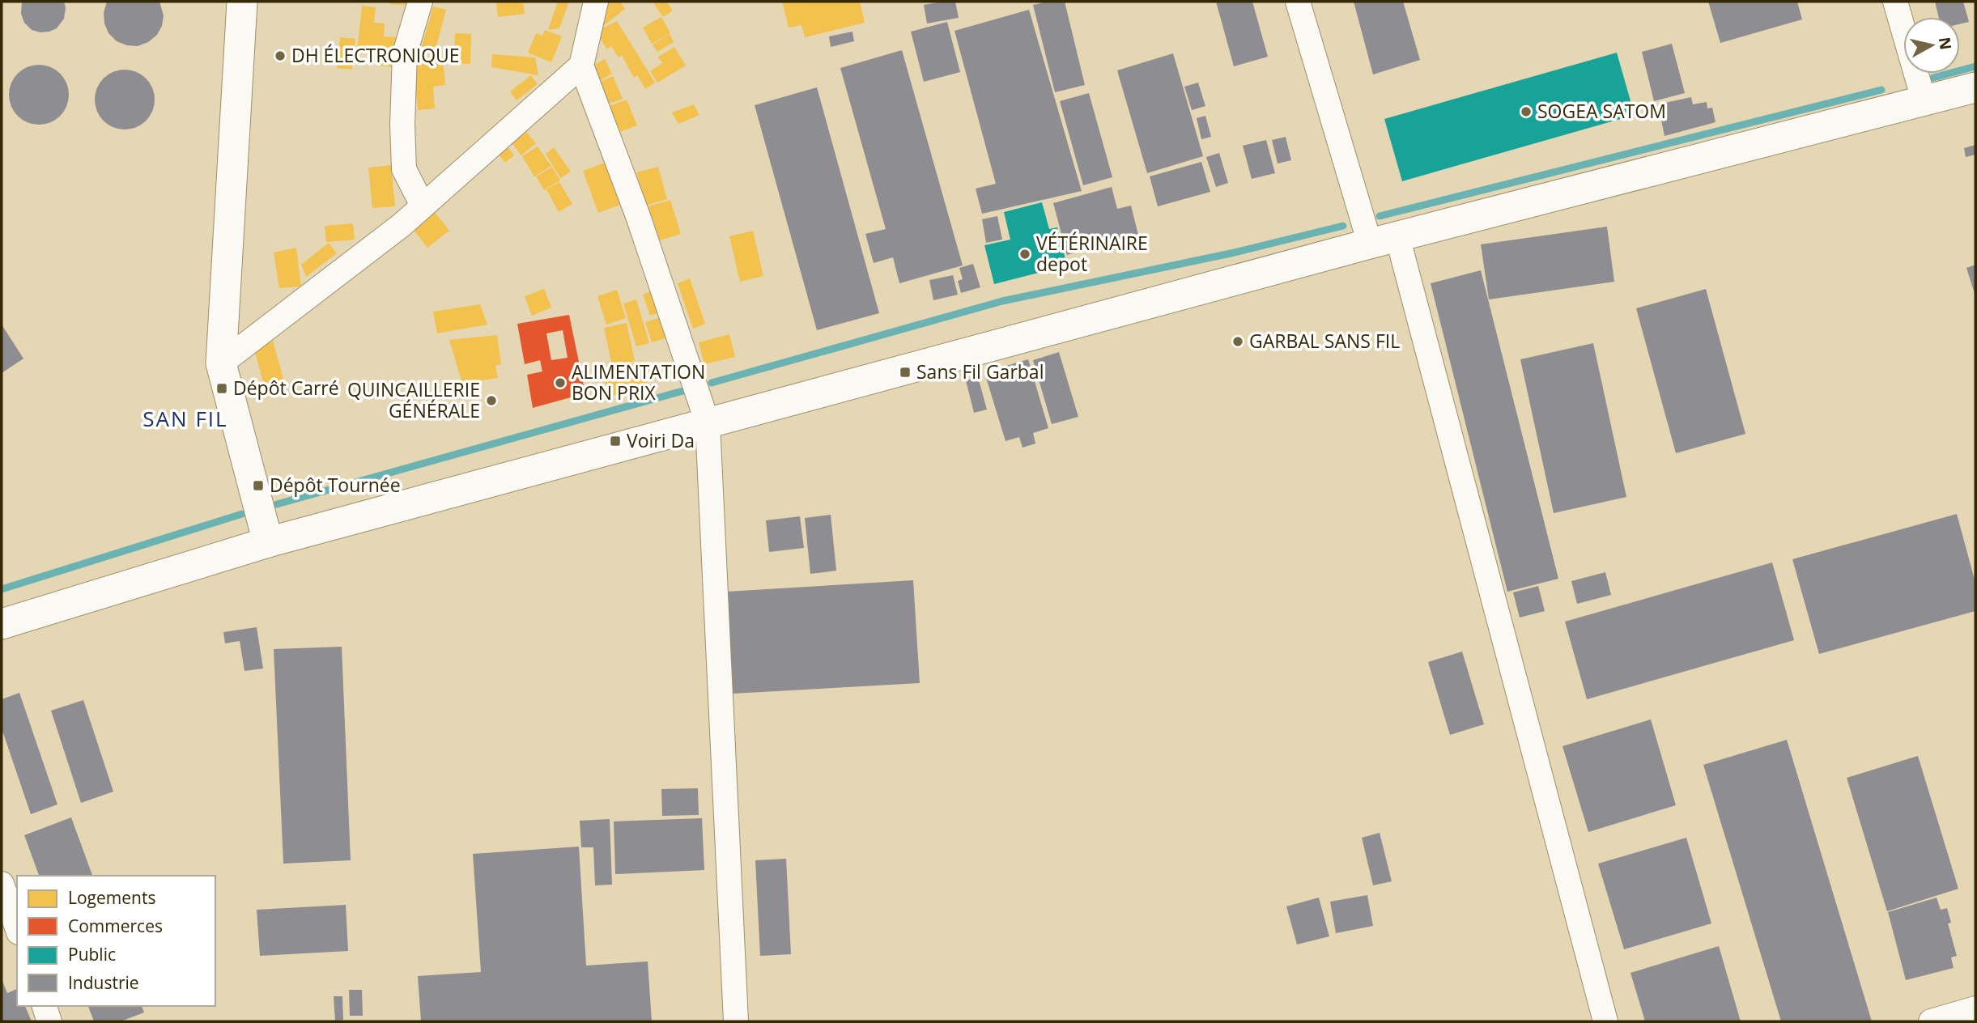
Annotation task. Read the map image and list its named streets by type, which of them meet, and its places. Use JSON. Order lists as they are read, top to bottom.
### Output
{
  "districts": ["SAN FIL"],
  "places": {
    "other": [
      "DH ÉLECTRONIQUE",
      "SOGEA SATOM",
      "VÉTÉRINAIRE depot",
      "GARBAL SANS FIL",
      "ALIMENTATION BON PRIX",
      "QUINCAILLERIE GÉNÉRALE"
    ],
    "transit": [
      "Sans Fil Garbal",
      "Dépôt Carré",
      "Voiri Da",
      "Dépôt Tournée"
    ]
  },
  "legend": [
    "Logements",
    "Commerces",
    "Public",
    "Industrie"
  ],
  "north": "right"
}
